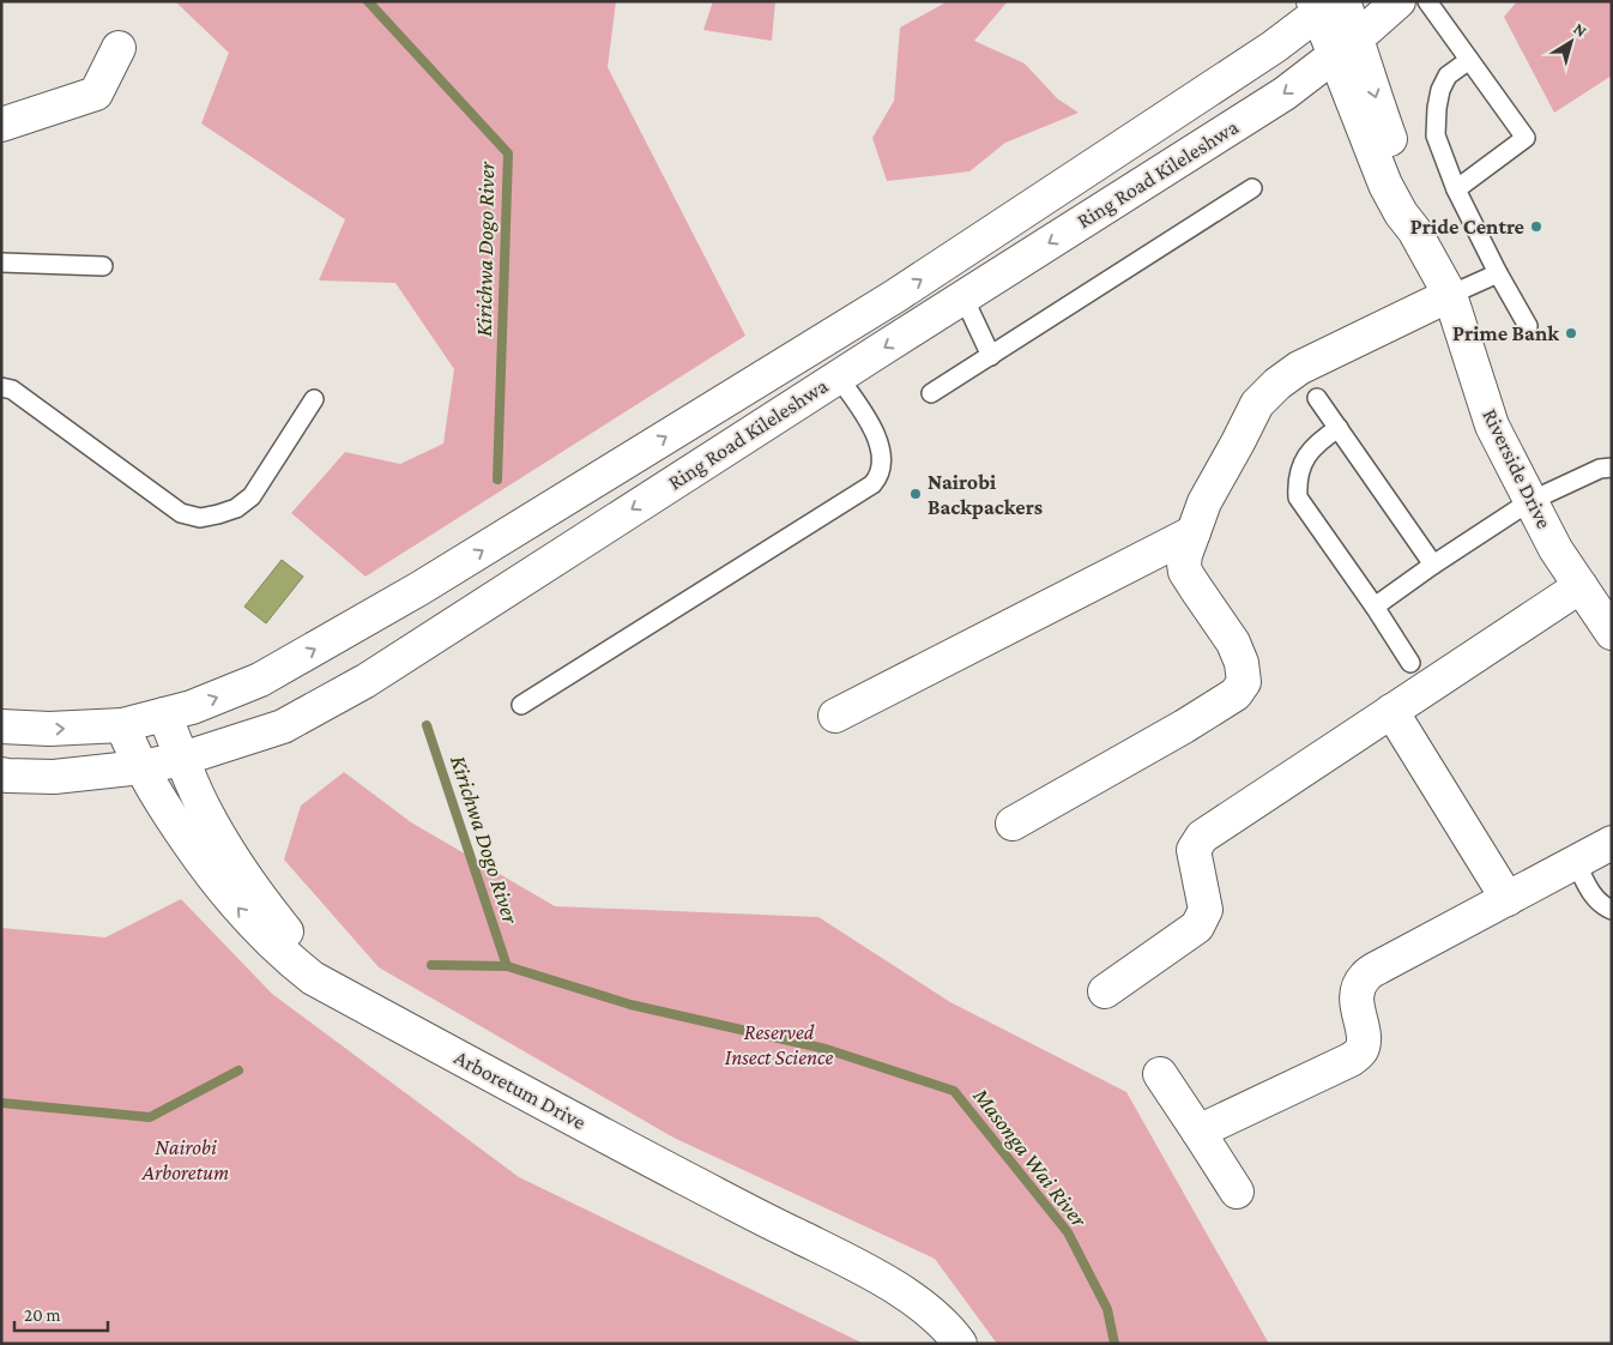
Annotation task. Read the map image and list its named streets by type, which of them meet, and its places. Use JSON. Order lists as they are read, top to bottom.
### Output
{
  "streets": {
    "street": ["Ring Road Kileleshwa", "Riverside Drive", "Arboretum Drive"]
  },
  "crossings": [
    ["Ring Road Kileleshwa", "Riverside Drive"],
    ["Ring Road Kileleshwa", "Arboretum Drive"]
  ],
  "water": ["Kirichwa Dogo River", "Masonga Wai River"],
  "parks": ["Reserved Insect Science", "Nairobi Arboretum"],
  "places": ["Pride Centre", "Prime Bank", "Nairobi Backpackers"],
  "scale_bar": "20 m",
  "north": "top right"
}
